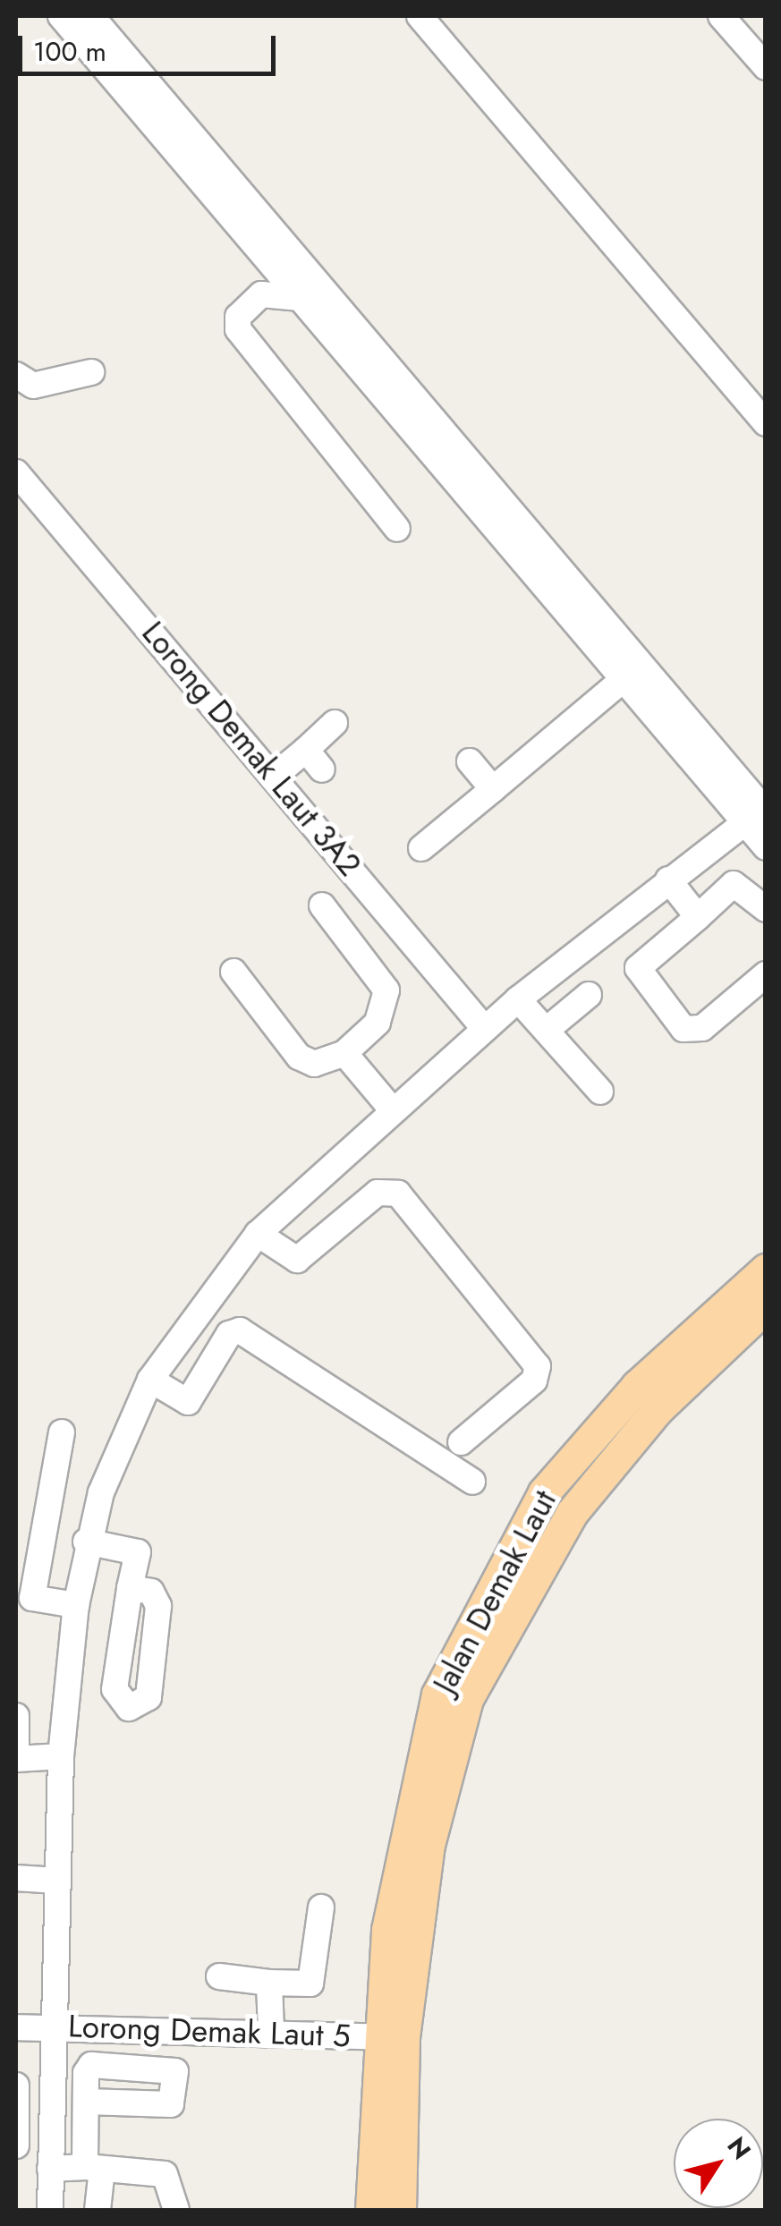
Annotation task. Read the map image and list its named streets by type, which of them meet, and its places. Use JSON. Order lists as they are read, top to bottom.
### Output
{
  "streets": {
    "main road": ["Jalan Demak Laut"],
    "street": ["Lorong Demak Laut 3A2", "Lorong Demak Laut 5"]
  },
  "crossings": [
    ["Jalan Demak Laut", "Lorong Demak Laut 5"]
  ],
  "scale_bar": "100 m",
  "north": "top right"
}
